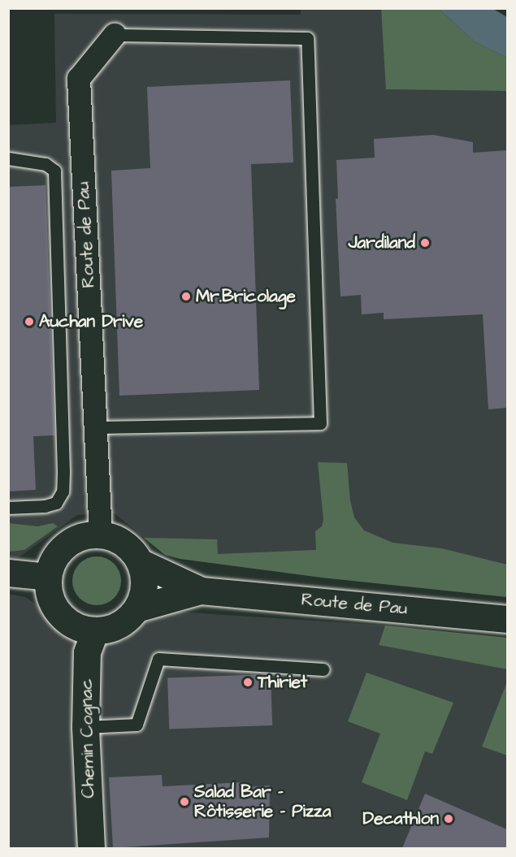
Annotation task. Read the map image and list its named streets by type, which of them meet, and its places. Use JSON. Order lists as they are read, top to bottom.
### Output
{
  "streets": {
    "main road": ["Route de Pau", "Chemin Cognac"]
  },
  "crossings": [
    ["Route de Pau", "Chemin Cognac"]
  ],
  "places": [
    "Jardiland",
    "Mr.Bricolage",
    "Auchan Drive",
    "Thiriet",
    "Salad Bar - Rôtisserie - Pizza",
    "Decathlon"
  ]
}
